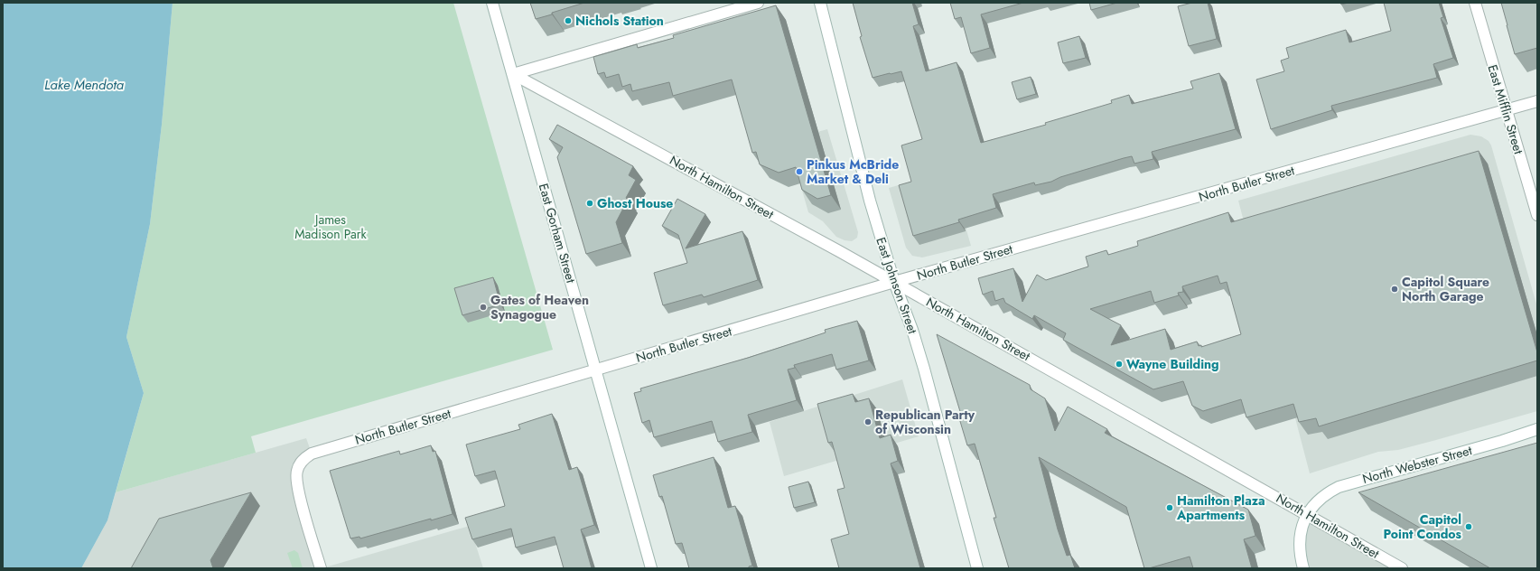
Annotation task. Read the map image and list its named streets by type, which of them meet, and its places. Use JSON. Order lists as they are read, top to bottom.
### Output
{
  "streets": {
    "street": [
      "East Mifflin Street",
      "North Butler Street",
      "North Hamilton Street",
      "East Gorham Street",
      "East Johnson Street",
      "North Webster Street"
    ]
  },
  "crossings": [
    ["East Mifflin Street", "North Butler Street"],
    ["North Butler Street", "North Hamilton Street"],
    ["North Butler Street", "East Gorham Street"],
    ["North Butler Street", "East Johnson Street"],
    ["North Hamilton Street", "East Gorham Street"],
    ["North Hamilton Street", "East Johnson Street"],
    ["North Hamilton Street", "North Webster Street"]
  ],
  "water": ["Lake Mendota"],
  "parks": ["James Madison Park"],
  "places": [
    "Nichols Station",
    "Pinkus McBride Market & Deli",
    "Ghost House",
    "Capitol Square North Garage",
    "Gates of Heaven Synagogue",
    "Wayne Building",
    "Republican Party of Wisconsin",
    "Hamilton Plaza Apartments",
    "Capitol Point Condos"
  ]
}
